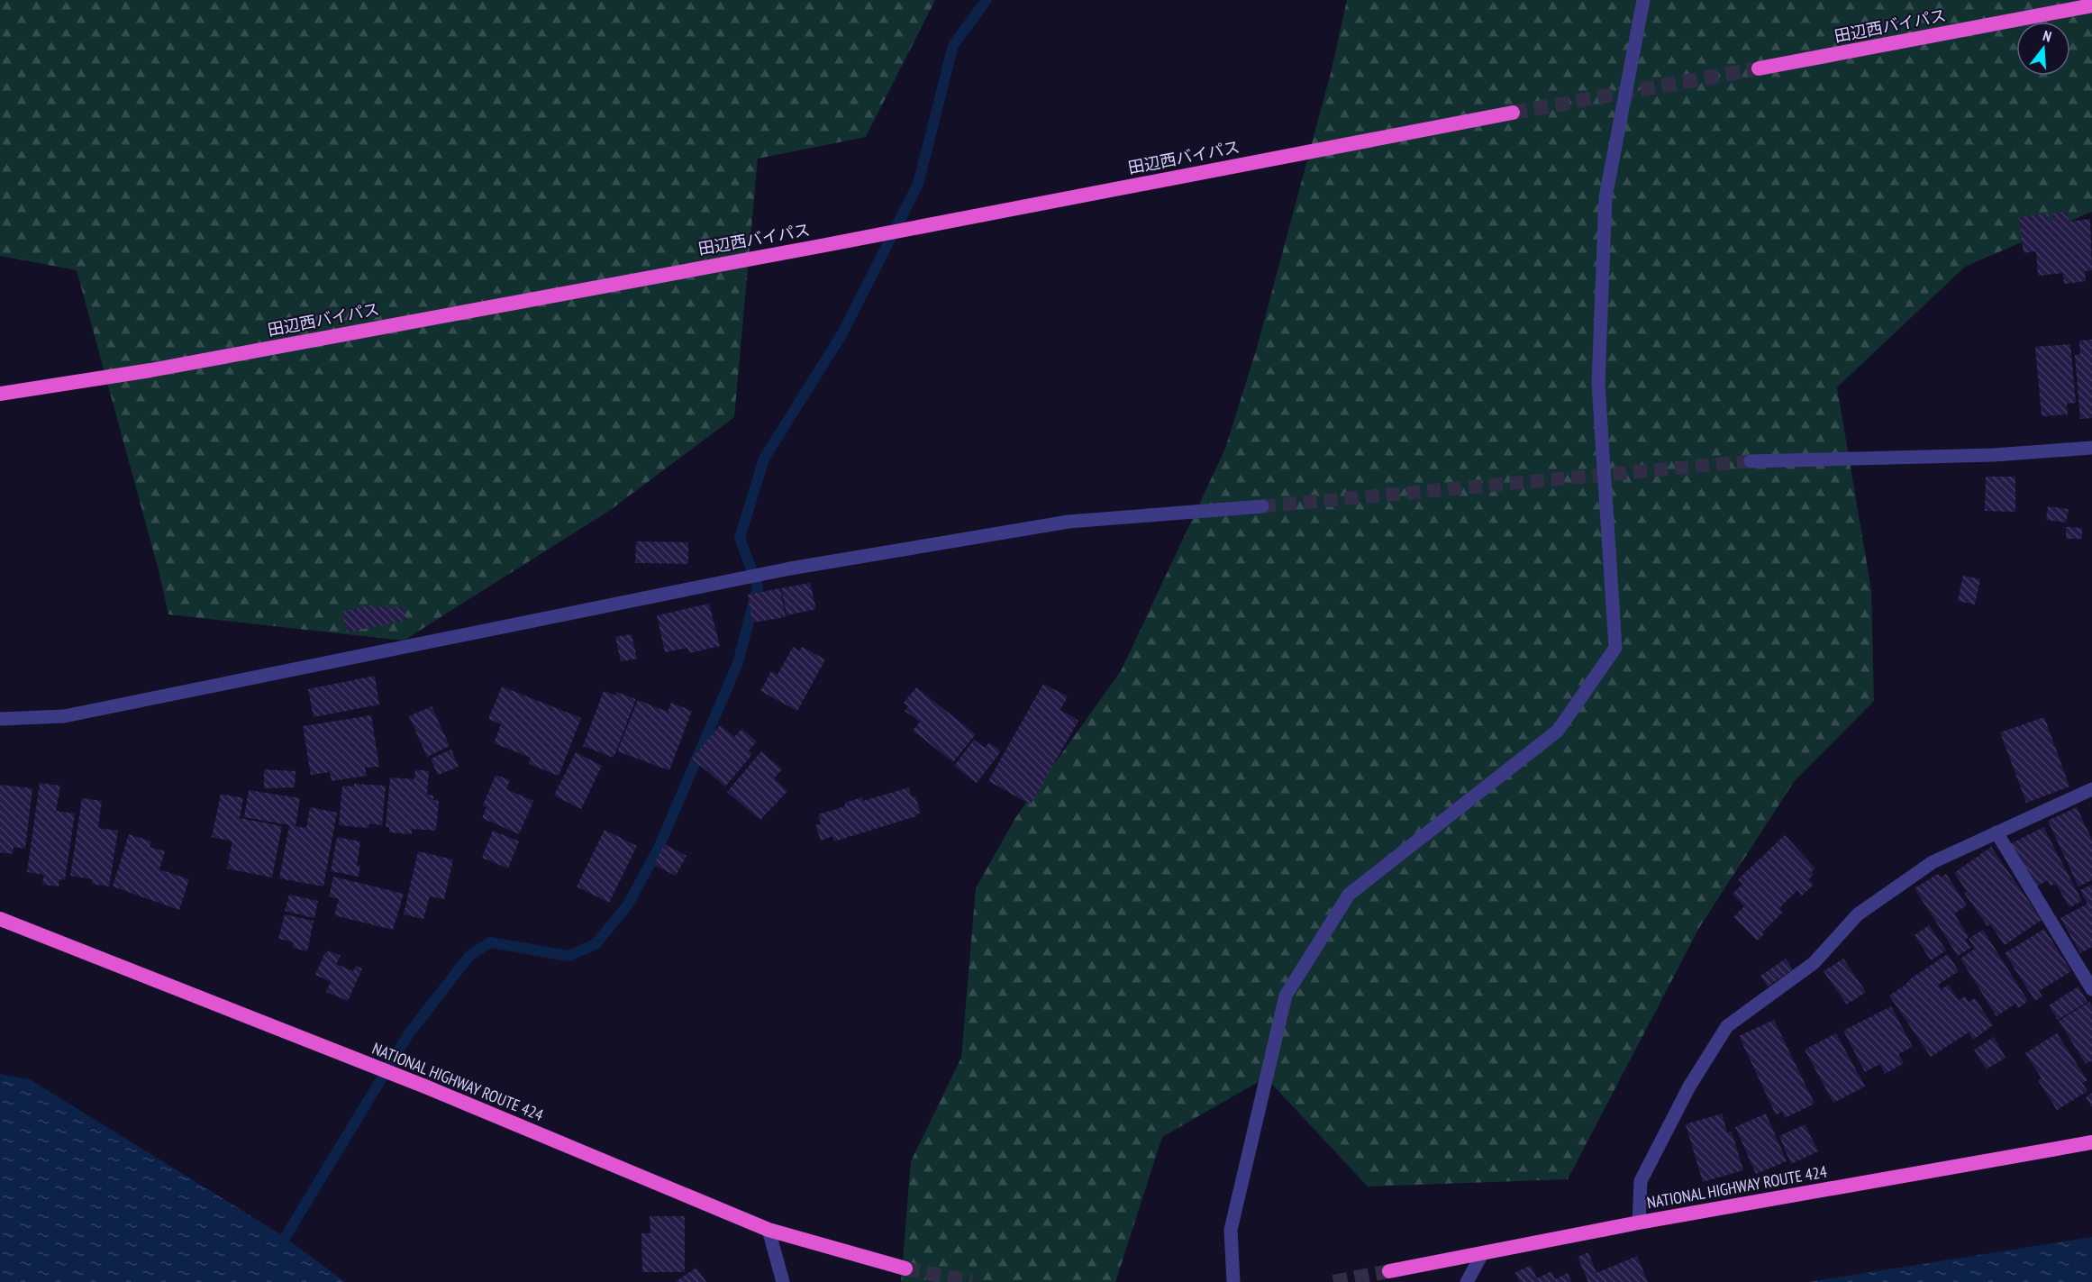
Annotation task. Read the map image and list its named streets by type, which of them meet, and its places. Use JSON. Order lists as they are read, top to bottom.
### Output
{
  "streets": {
    "highway": ["田辺西バイパス", "NATIONAL HIGHWAY ROUTE 424"]
  },
  "north": "top"
}
